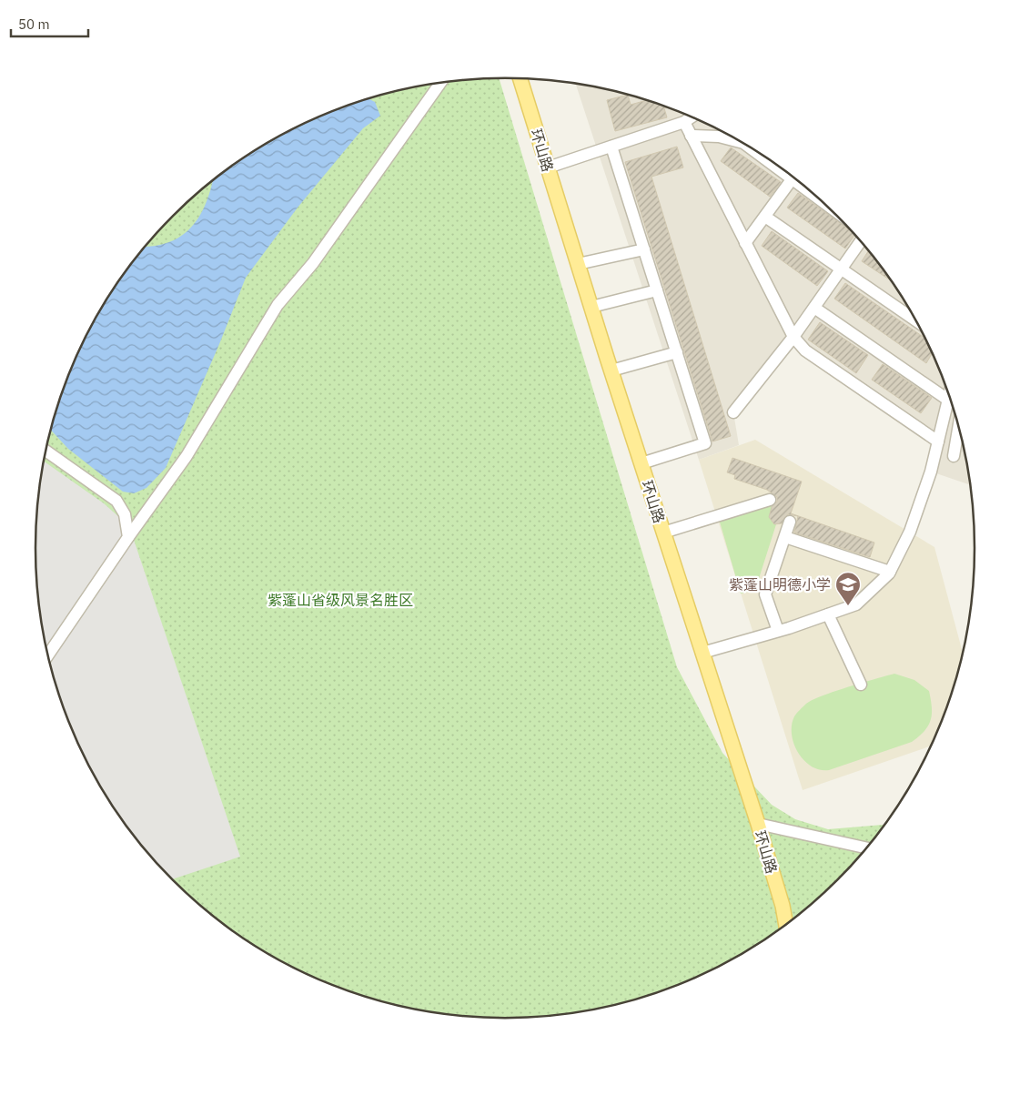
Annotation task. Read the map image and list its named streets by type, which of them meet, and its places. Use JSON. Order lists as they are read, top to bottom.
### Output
{
  "streets": {
    "main road": ["环山路"]
  },
  "parks": ["紫蓬山省级风景名胜区"],
  "places": {
    "school or university": ["紫蓬山明德小学"]
  },
  "scale_bar": "50 m"
}
